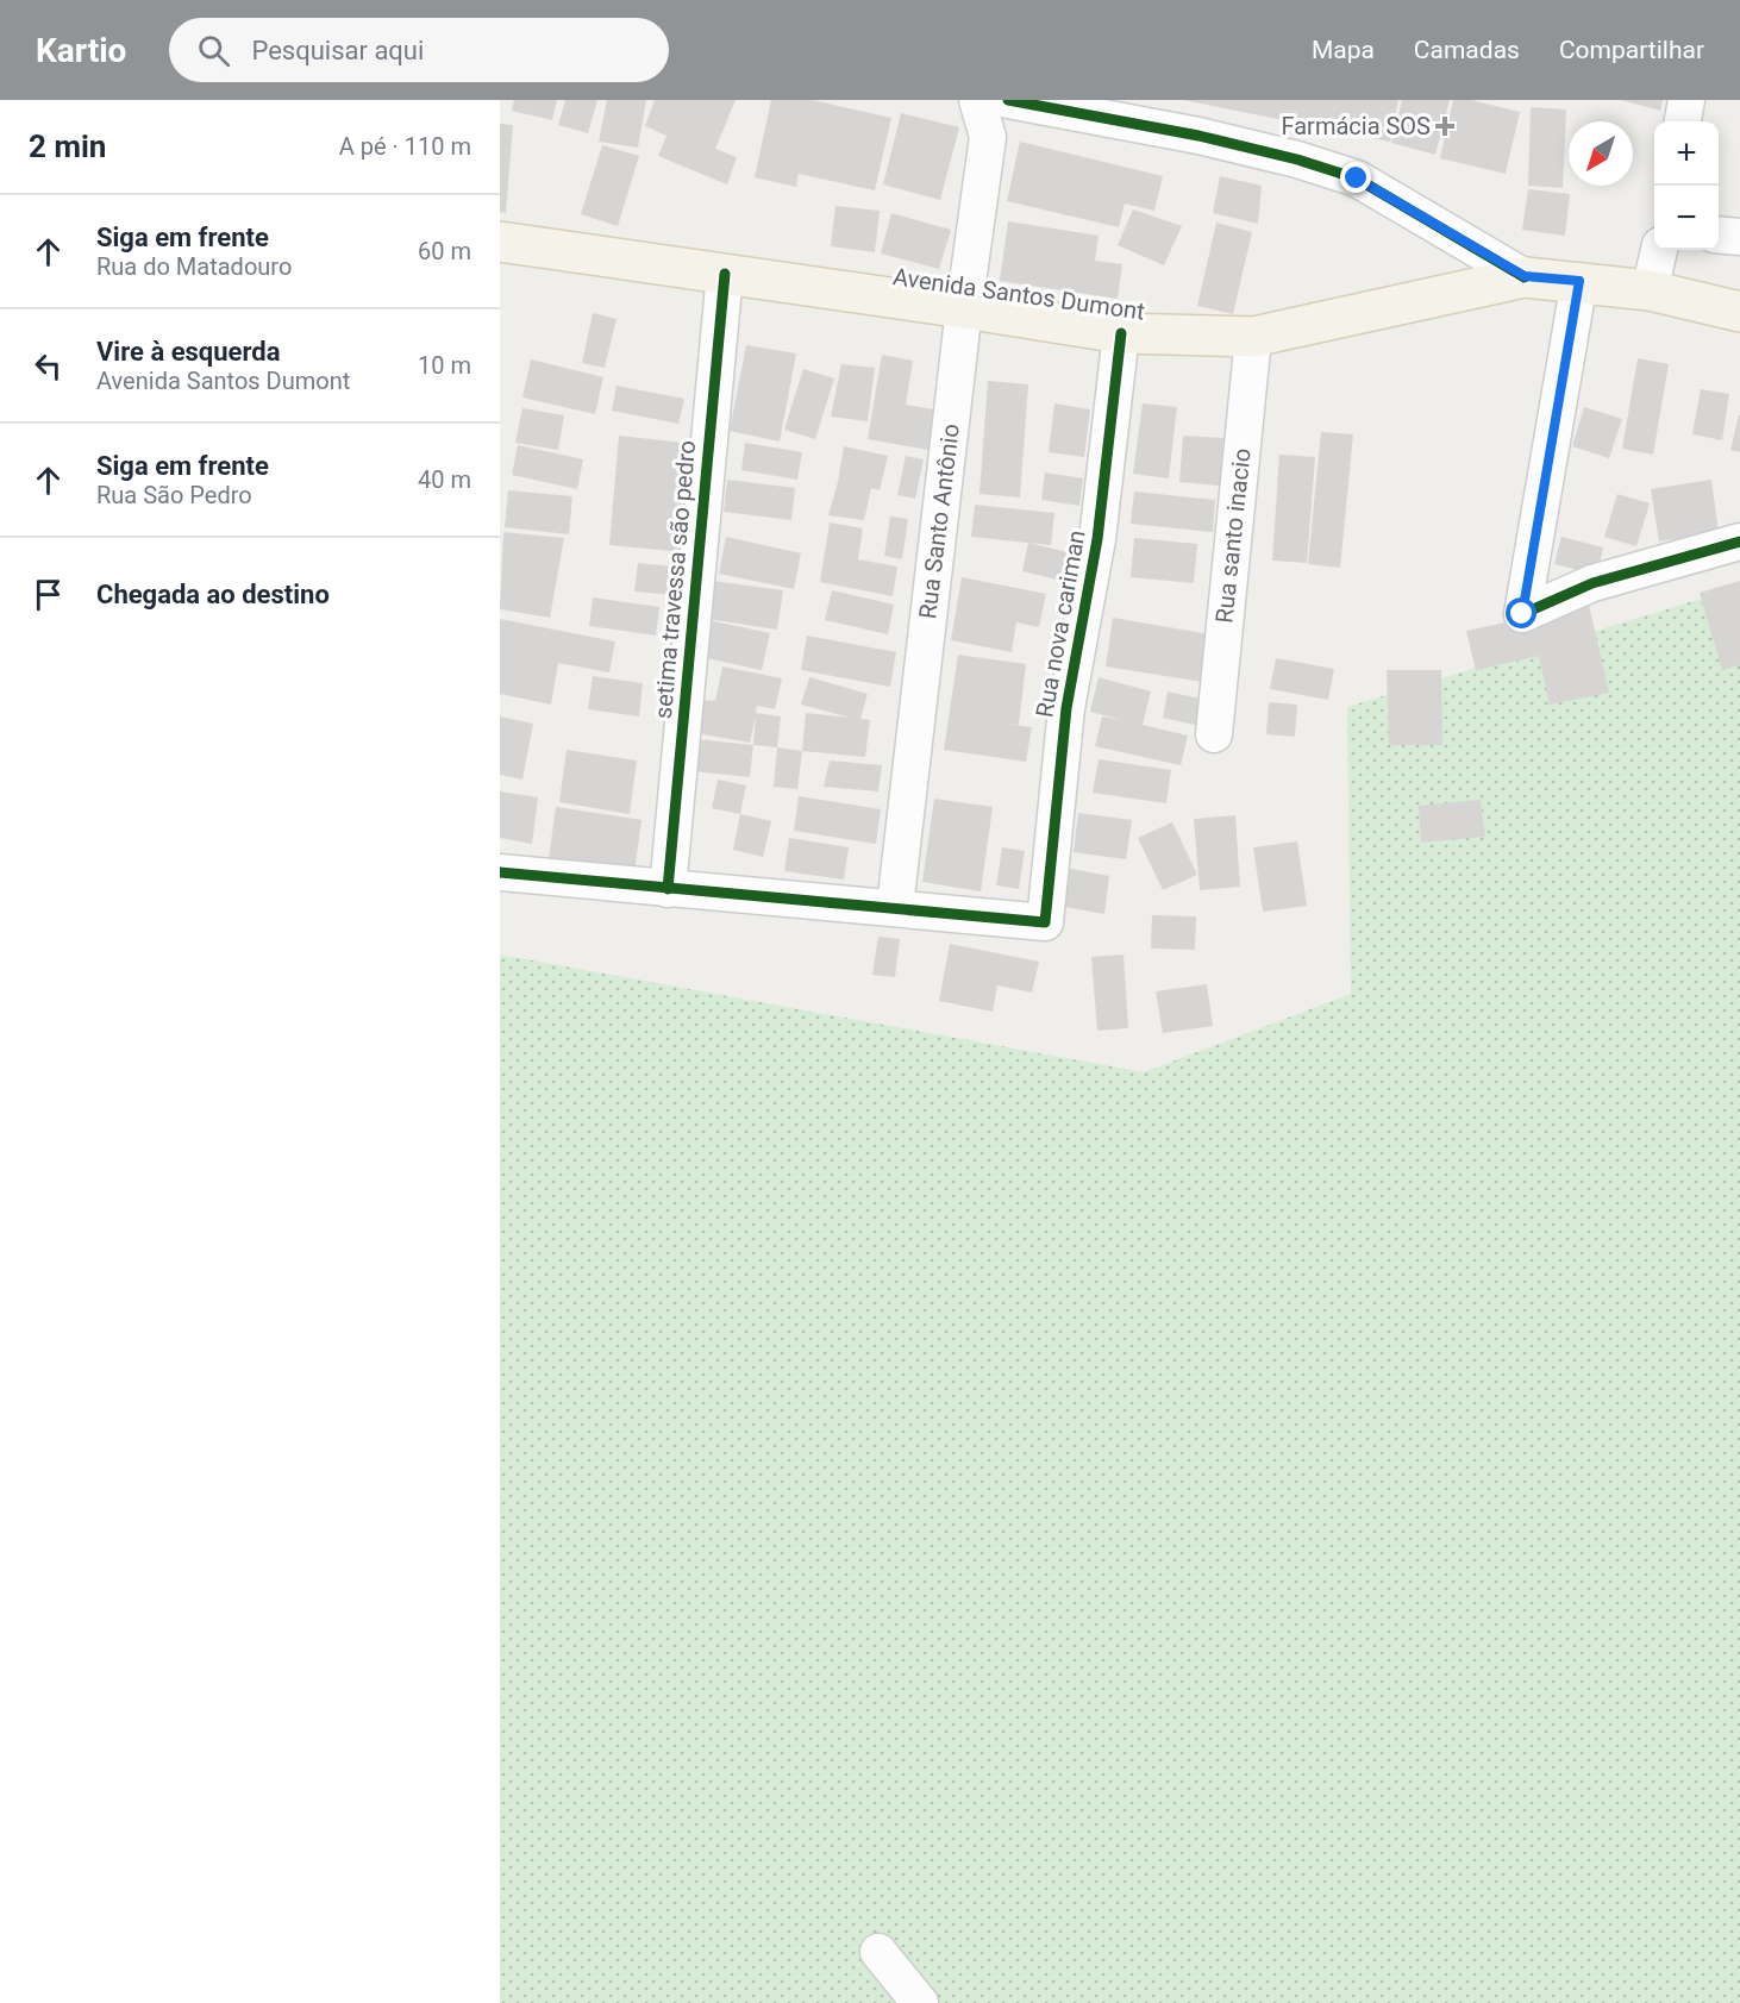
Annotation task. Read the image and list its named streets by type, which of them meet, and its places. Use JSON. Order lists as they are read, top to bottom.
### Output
{
  "streets": {
    "main road": ["Avenida Santos Dumont"],
    "street": [
      "Rua Santo Antônio",
      "Rua santo inacio",
      "setima travessa são pedro",
      "Rua nova cariman"
    ]
  },
  "crossings": [
    ["Avenida Santos Dumont", "Rua Santo Antônio"],
    ["Avenida Santos Dumont", "Rua santo inacio"],
    ["Avenida Santos Dumont", "setima travessa são pedro"],
    ["Avenida Santos Dumont", "Rua nova cariman"],
    ["Rua Santo Antônio", "Rua nova cariman"]
  ],
  "places": {
    "health": ["Farmácia SOS"]
  },
  "north": "bottom left",
  "page": {
    "header": "Kartio",
    "search": "Pesquisar aqui",
    "nav": ["Mapa", "Camadas", "Compartilhar"],
    "heading": ["2 min", "A pé · 110 m"],
    "map_buttons": ["+", "−"],
    "list": [
      ["Siga em frente", "Rua do Matadouro", "60 m"],
      ["Vire à esquerda", "Avenida Santos Dumont", "10 m"],
      ["Siga em frente", "Rua São Pedro", "40 m"],
      "Chegada ao destino"
    ]
  }
}
